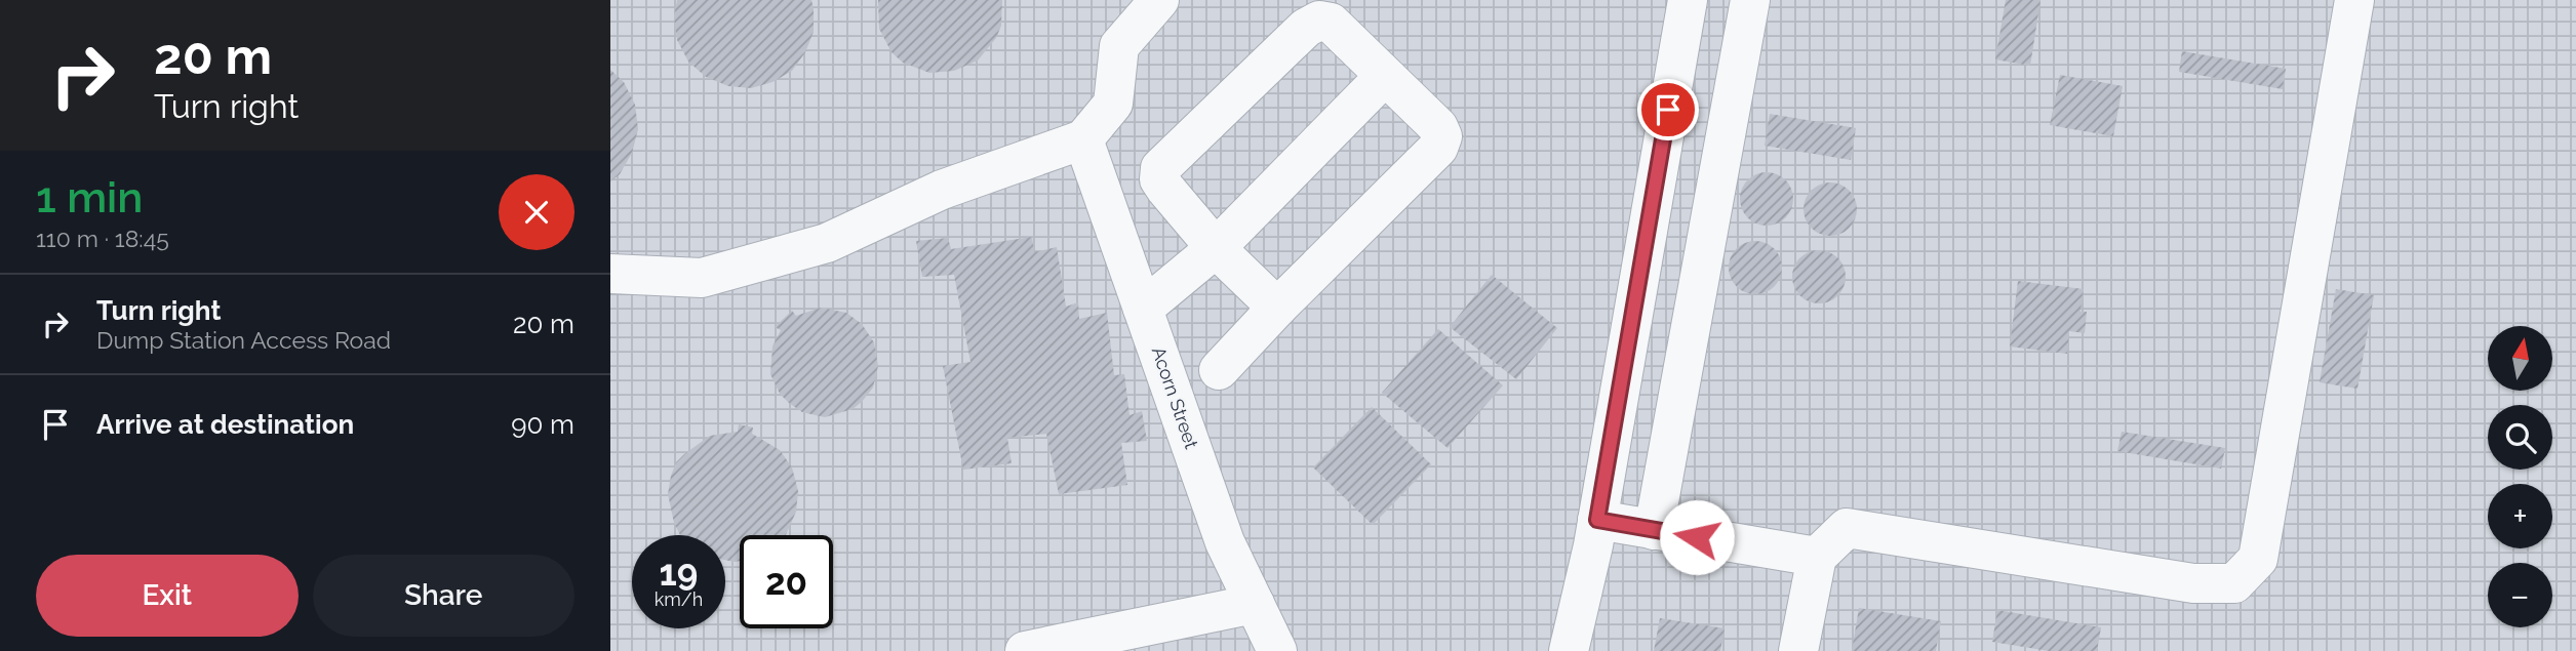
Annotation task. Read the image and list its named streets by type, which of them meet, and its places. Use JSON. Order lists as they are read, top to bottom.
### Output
{
  "streets": {
    "street": ["Acorn Street"]
  },
  "north": "top",
  "page": {
    "turn": ["20 m", "Turn right"],
    "heading": ["1 min", "110 m · 18:45"],
    "list": [
      {
        "name": "Turn right",
        "note": "Dump Station Access Road",
        "value": "20 m"
      },
      {
        "name": "Arrive at destination",
        "value": "90 m"
      }
    ],
    "map_buttons": ["+", "−"],
    "speed": "19 km/h",
    "limit": "20",
    "buttons": ["Exit", "Share"]
  }
}
